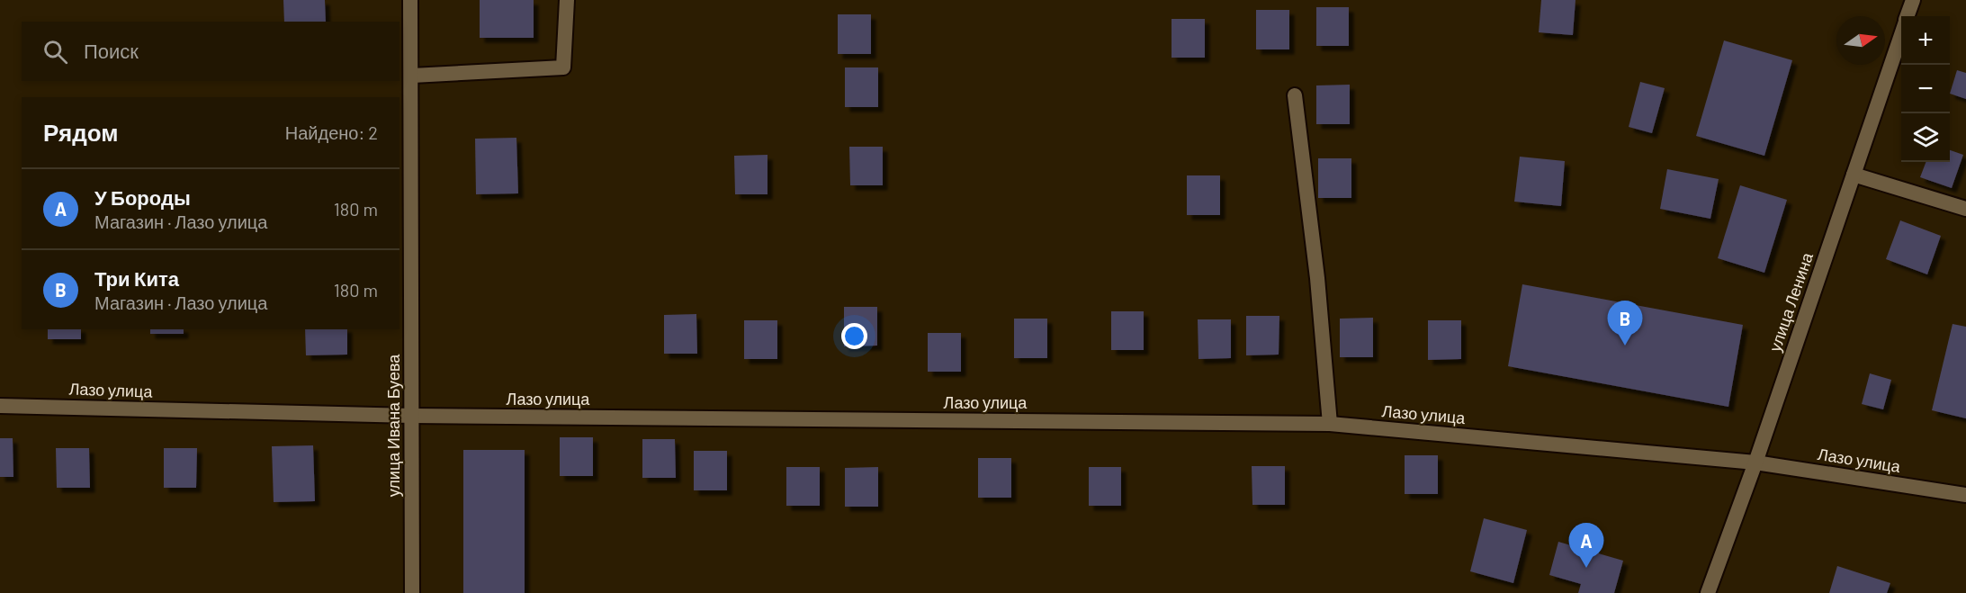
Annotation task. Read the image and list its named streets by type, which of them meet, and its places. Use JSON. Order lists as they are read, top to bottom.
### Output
{
  "streets": {
    "street": ["улица Ленина", "Лазо улица", "улица Ивана Буева"]
  },
  "crossings": [
    ["улица Ленина", "Лазо улица"],
    ["Лазо улица", "улица Ивана Буева"]
  ],
  "north": "right",
  "page": {
    "map_buttons": ["+", "−"],
    "search": "Поиск",
    "heading": ["Рядом", "Найдено: 2"],
    "list": [
      {
        "mark": "A",
        "name": "У Бороды",
        "note": "Магазин · Лазо улица",
        "value": "180 m"
      },
      {
        "mark": "B",
        "name": "Три Кита",
        "note": "Магазин · Лазо улица",
        "value": "180 m"
      }
    ],
    "pins": ["B", "A"]
  }
}
